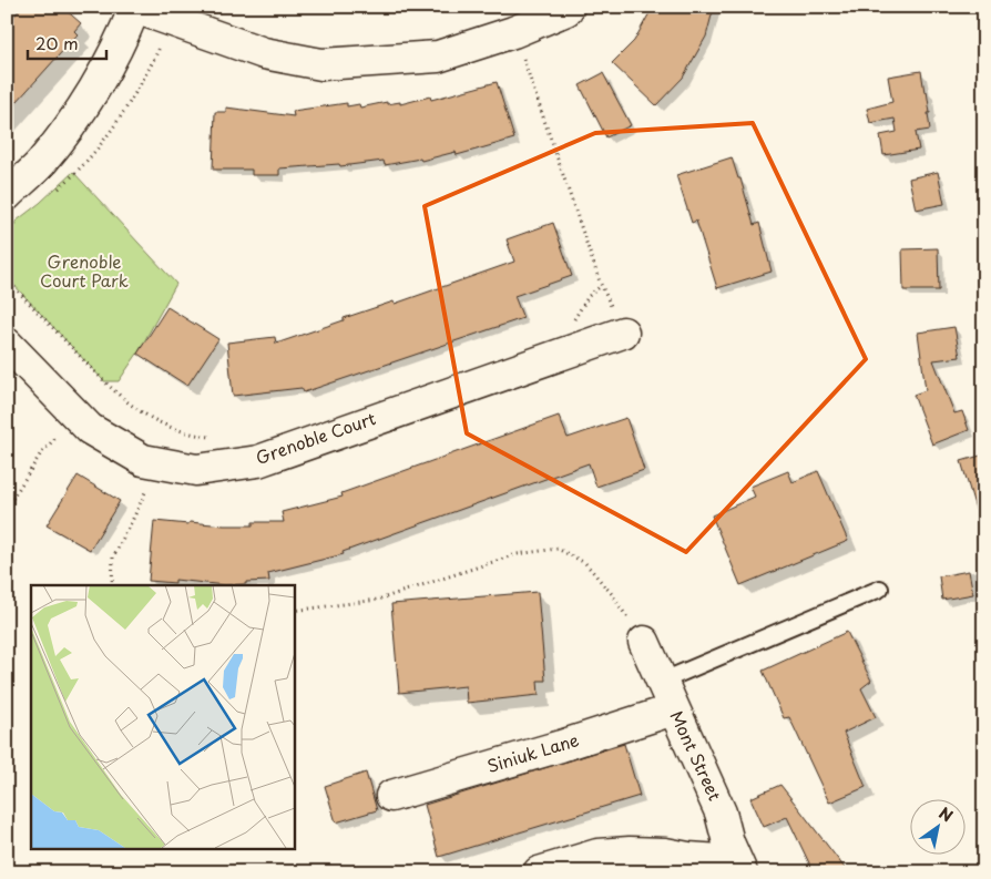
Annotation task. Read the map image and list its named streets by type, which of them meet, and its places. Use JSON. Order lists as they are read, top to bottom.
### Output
{
  "streets": {
    "street": ["Grenoble Court", "Siniuk Lane", "Mont Street"]
  },
  "crossings": [
    ["Siniuk Lane", "Mont Street"]
  ],
  "parks": ["Grenoble Court Park"],
  "scale_bar": "20 m",
  "north": "top right"
}
